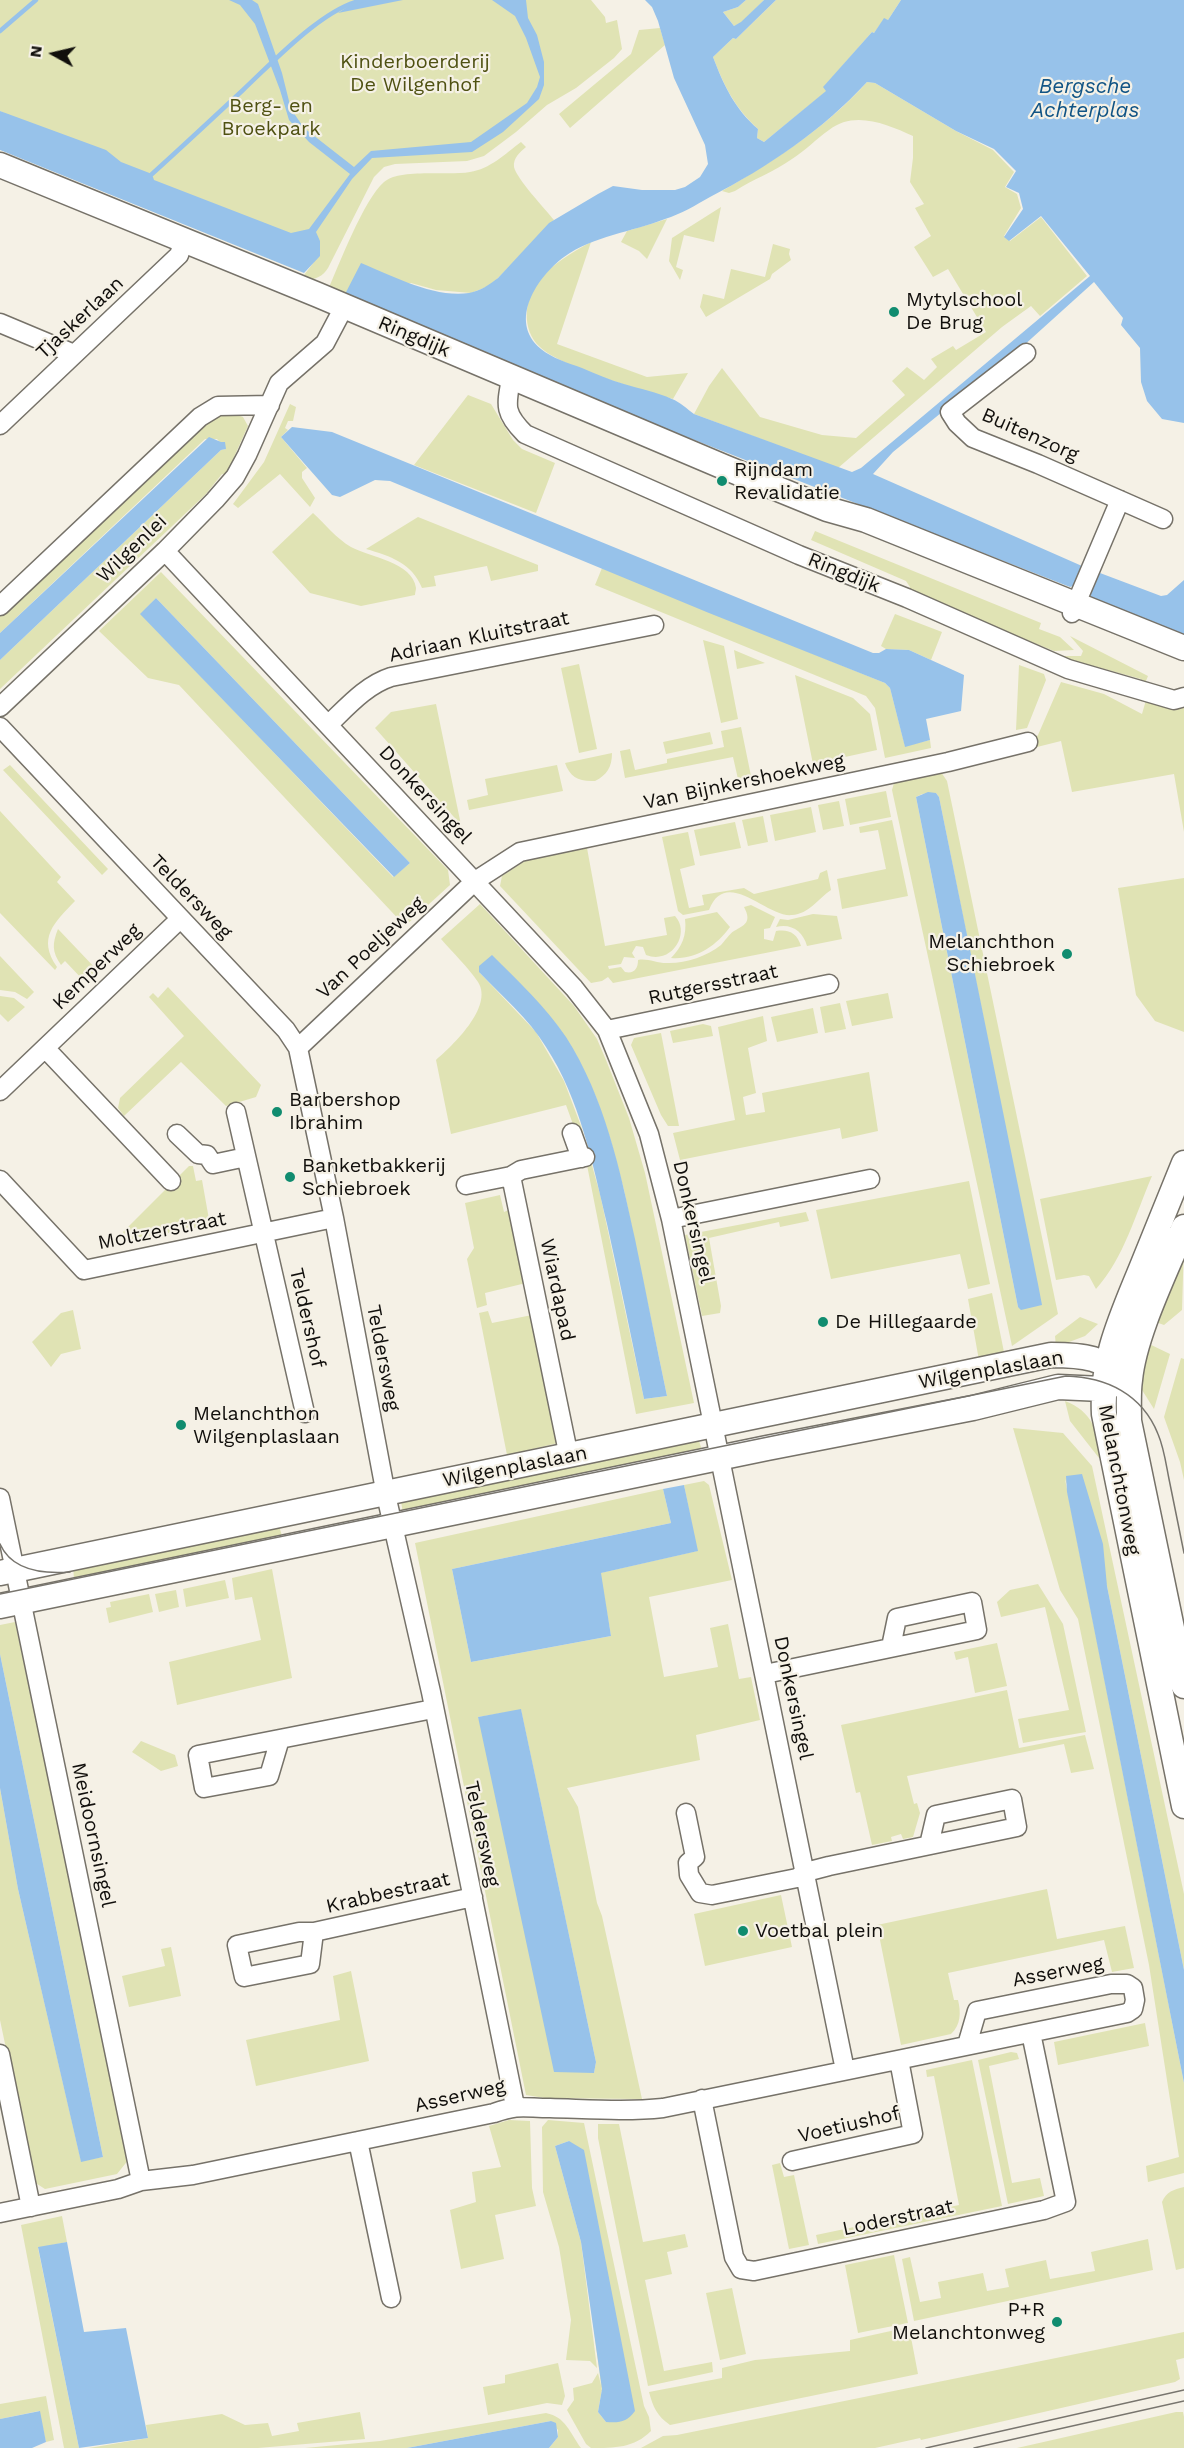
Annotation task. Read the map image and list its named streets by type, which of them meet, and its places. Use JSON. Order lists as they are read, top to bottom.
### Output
{
  "streets": {
    "street": [
      "Tjaskerlaan",
      "Ringdijk",
      "Buitenzorg",
      "Wilgenlei",
      "Adriaan Kluitstraat",
      "Van Bijnkershoekweg",
      "Donkersingel",
      "Teldersweg",
      "Van Poeljeweg",
      "Kemperweg",
      "Rutgersstraat",
      "Moltzerstraat",
      "Wiardapad",
      "Teldershof",
      "Wilgenplaslaan",
      "Melanchtonweg",
      "Meidoornsingel",
      "Krabbestraat",
      "Asserweg",
      "Voetiushof",
      "Loderstraat"
    ]
  },
  "crossings": [
    ["Tjaskerlaan", "Ringdijk"],
    ["Ringdijk", "Wilgenlei"],
    ["Wilgenlei", "Donkersingel"],
    ["Adriaan Kluitstraat", "Donkersingel"],
    ["Van Bijnkershoekweg", "Donkersingel"],
    ["Van Bijnkershoekweg", "Van Poeljeweg"],
    ["Donkersingel", "Van Poeljeweg"],
    ["Donkersingel", "Rutgersstraat"],
    ["Donkersingel", "Wilgenplaslaan"],
    ["Donkersingel", "Asserweg"],
    ["Teldersweg", "Van Poeljeweg"],
    ["Teldersweg", "Kemperweg"],
    ["Teldersweg", "Moltzerstraat"],
    ["Teldersweg", "Wilgenplaslaan"],
    ["Teldersweg", "Krabbestraat"],
    ["Teldersweg", "Asserweg"],
    ["Moltzerstraat", "Teldershof"],
    ["Wiardapad", "Wilgenplaslaan"],
    ["Wilgenplaslaan", "Melanchtonweg"],
    ["Wilgenplaslaan", "Meidoornsingel"],
    ["Meidoornsingel", "Asserweg"],
    ["Asserweg", "Voetiushof"],
    ["Asserweg", "Loderstraat"]
  ],
  "water": ["Bergsche Achterplas"],
  "parks": ["Kinderboerderij De Wilgenhof", "Berg- en Broekpark"],
  "places": [
    "Mytylschool De Brug",
    "Rijndam Revalidatie",
    "Melanchthon Schiebroek",
    "Barbershop Ibrahim",
    "Banketbakkerij Schiebroek",
    "De Hillegaarde",
    "Melanchthon Wilgenplaslaan",
    "Voetbal plein",
    "P+R Melanchtonweg"
  ],
  "north": "left"
}
